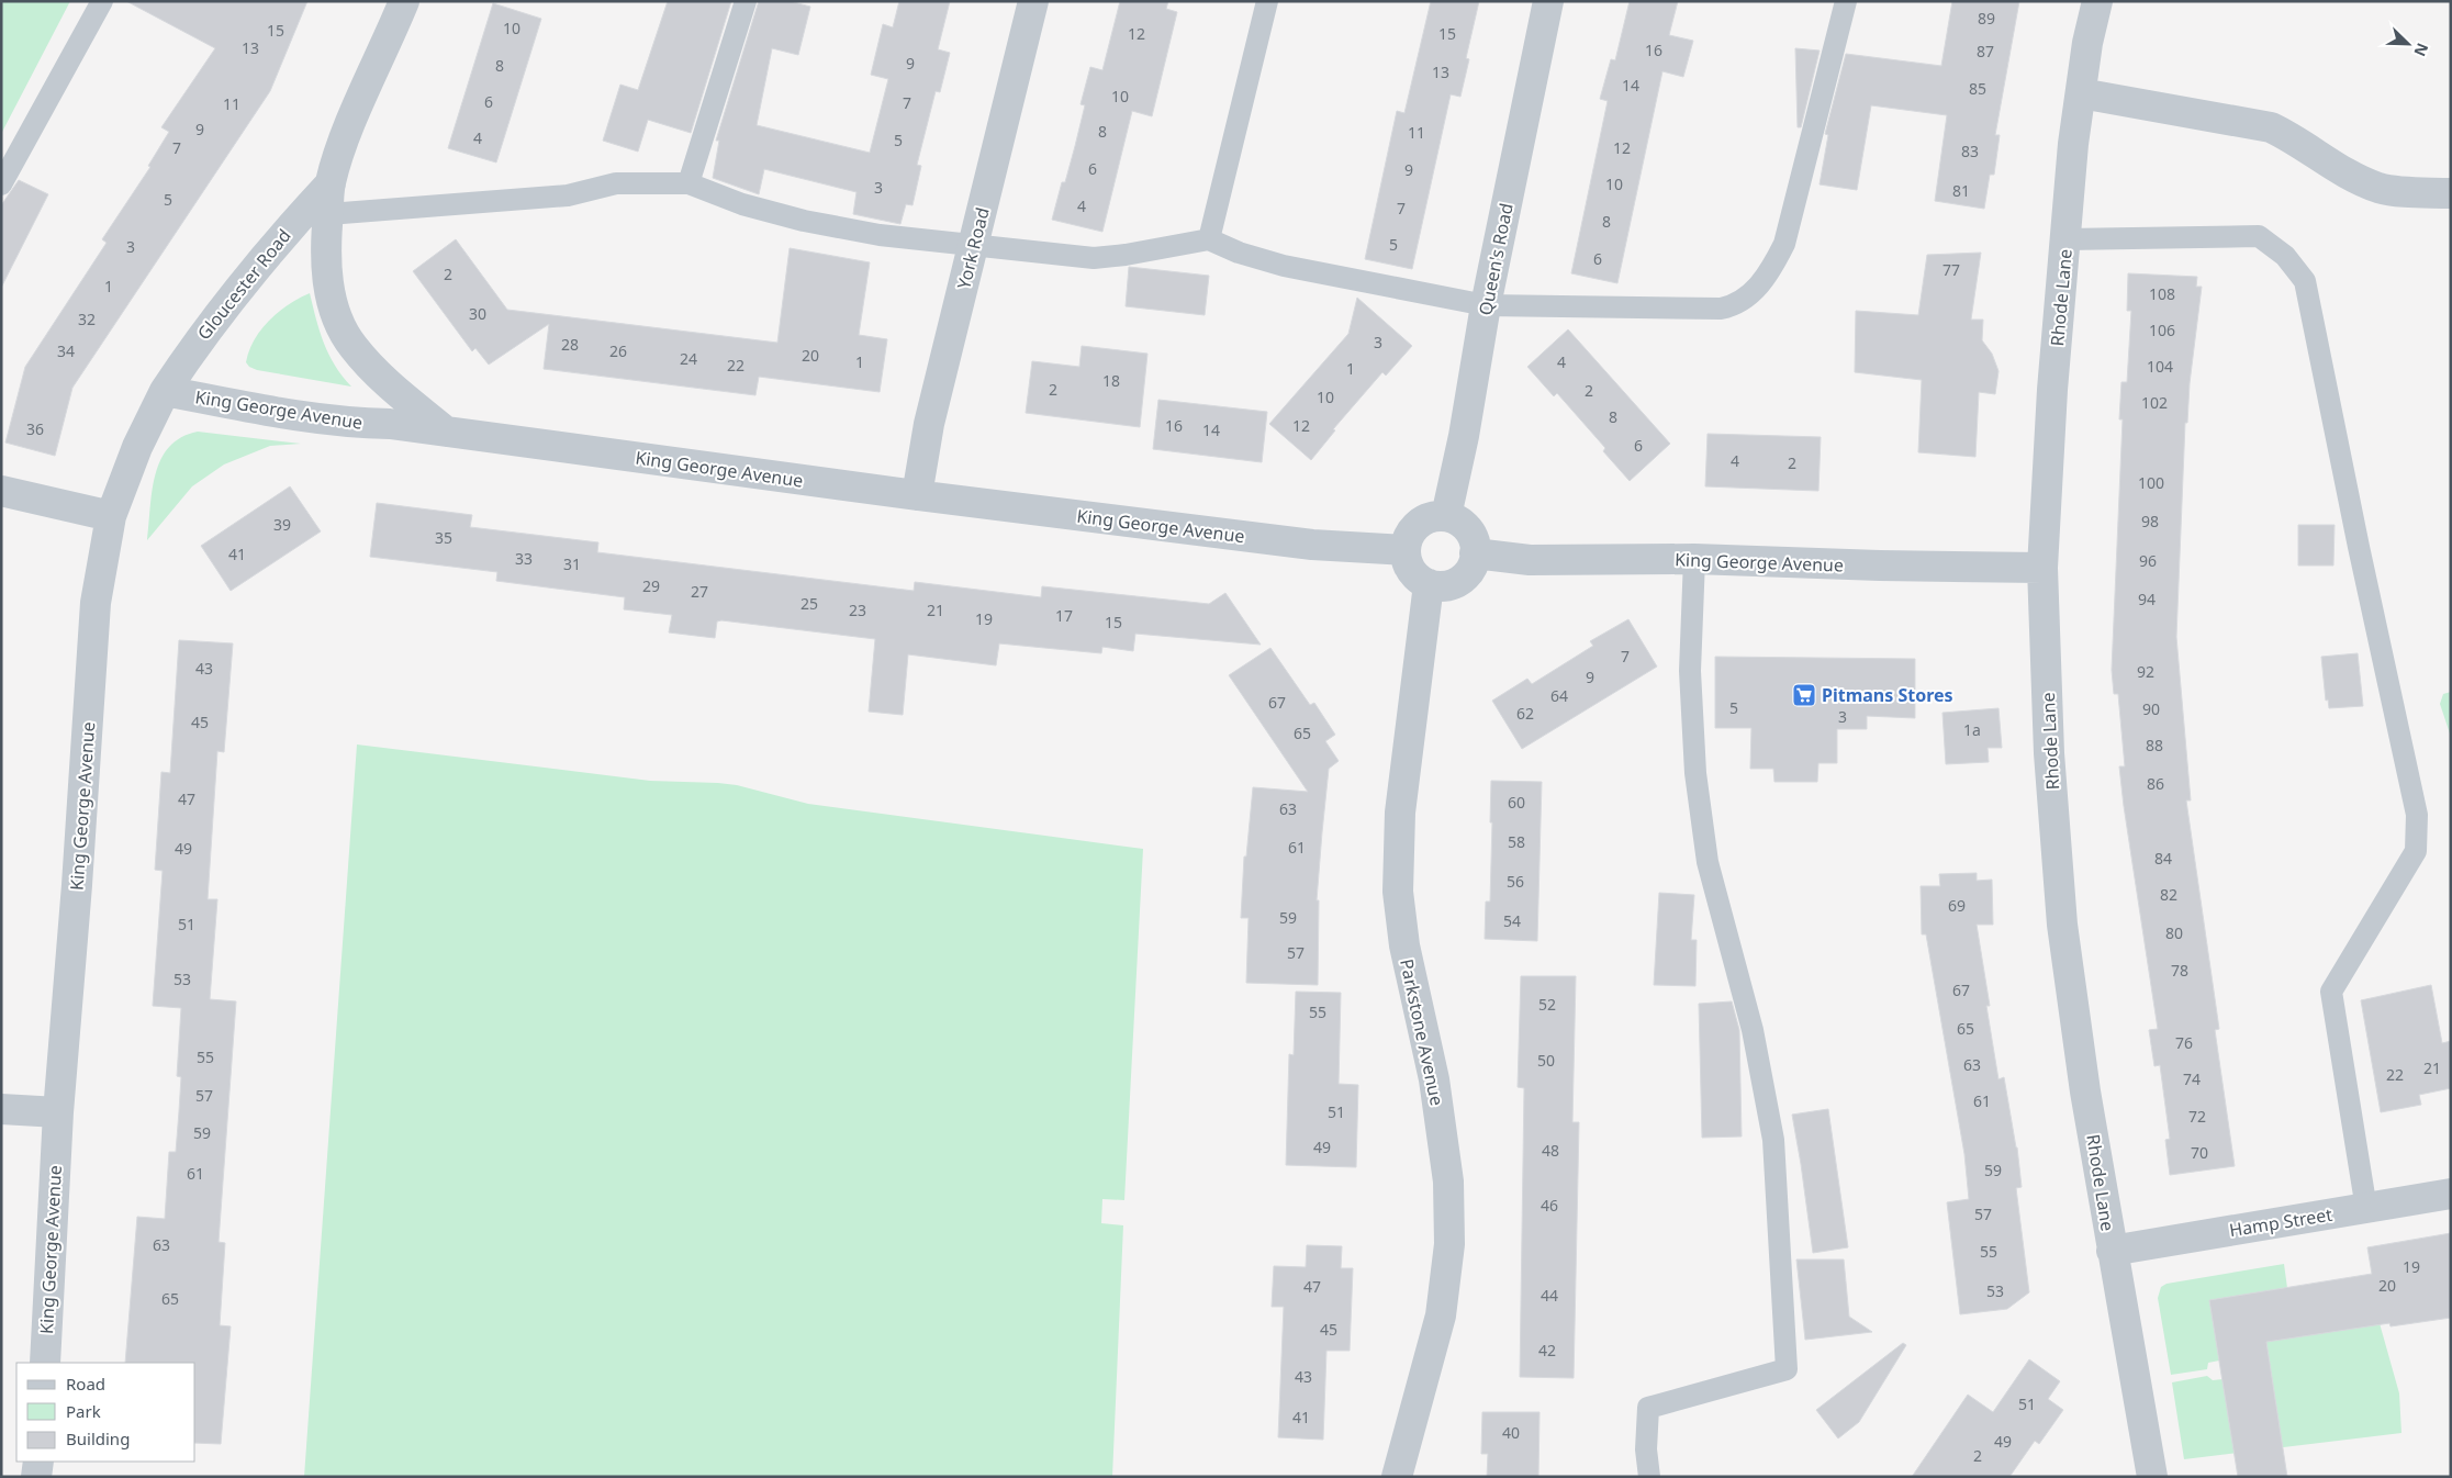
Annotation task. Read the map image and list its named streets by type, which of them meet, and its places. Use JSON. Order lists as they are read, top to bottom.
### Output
{
  "streets": {
    "street": [
      "York Road",
      "Queen's Road",
      "Gloucester Road",
      "Rhode Lane",
      "King George Avenue",
      "Parkstone Avenue",
      "Hamp Street"
    ]
  },
  "crossings": [
    ["York Road", "King George Avenue"],
    ["Queen's Road", "King George Avenue"],
    ["Queen's Road", "Parkstone Avenue"],
    ["Gloucester Road", "King George Avenue"],
    ["Rhode Lane", "King George Avenue"],
    ["Rhode Lane", "Hamp Street"],
    ["King George Avenue", "Parkstone Avenue"]
  ],
  "places": {
    "supermarket": ["Pitmans Stores"]
  },
  "house_numbers": [
    "89",
    "10",
    "15",
    "12",
    "15",
    "13",
    "16",
    "87",
    "9",
    "8",
    "13",
    "14",
    "85",
    "10",
    "6",
    "7",
    "11",
    "9",
    "8",
    "11",
    "4",
    "5",
    "7",
    "12",
    "83",
    "6",
    "9",
    "10",
    "3",
    "81",
    "5",
    "4",
    "7",
    "8",
    "5",
    "3",
    "6",
    "77",
    "2",
    "1",
    "108",
    "30",
    "32",
    "106",
    "3",
    "28",
    "34",
    "26",
    "20",
    "24",
    "1",
    "4",
    "22",
    "104",
    "1",
    "18",
    "2",
    "2",
    "10",
    "102",
    "8",
    "16",
    "12",
    "36",
    "14",
    "6",
    "4",
    "2",
    "100",
    "98",
    "39",
    "35",
    "41",
    "33",
    "96",
    "31",
    "29",
    "27",
    "94",
    "25",
    "23",
    "21",
    "17",
    "19",
    "15",
    "7",
    "43",
    "92",
    "9",
    "64",
    "67",
    "5",
    "90",
    "62",
    "3",
    "45",
    "1a",
    "65",
    "88",
    "86",
    "47",
    "60",
    "63",
    "58",
    "61",
    "49",
    "84",
    "56",
    "82",
    "69",
    "59",
    "54",
    "51",
    "80",
    "57",
    "78",
    "53",
    "67",
    "52",
    "55",
    "65",
    "76",
    "55",
    "50",
    "63",
    "21",
    "22",
    "74",
    "57",
    "61",
    "51",
    "72",
    "59",
    "49",
    "48",
    "70",
    "59",
    "61",
    "46",
    "57",
    "63",
    "55",
    "19",
    "20",
    "47",
    "53",
    "44",
    "65",
    "45",
    "42",
    "43",
    "51",
    "41",
    "40",
    "49",
    "2"
  ],
  "legend": ["Road", "Park", "Building"],
  "north": "bottom right"
}
